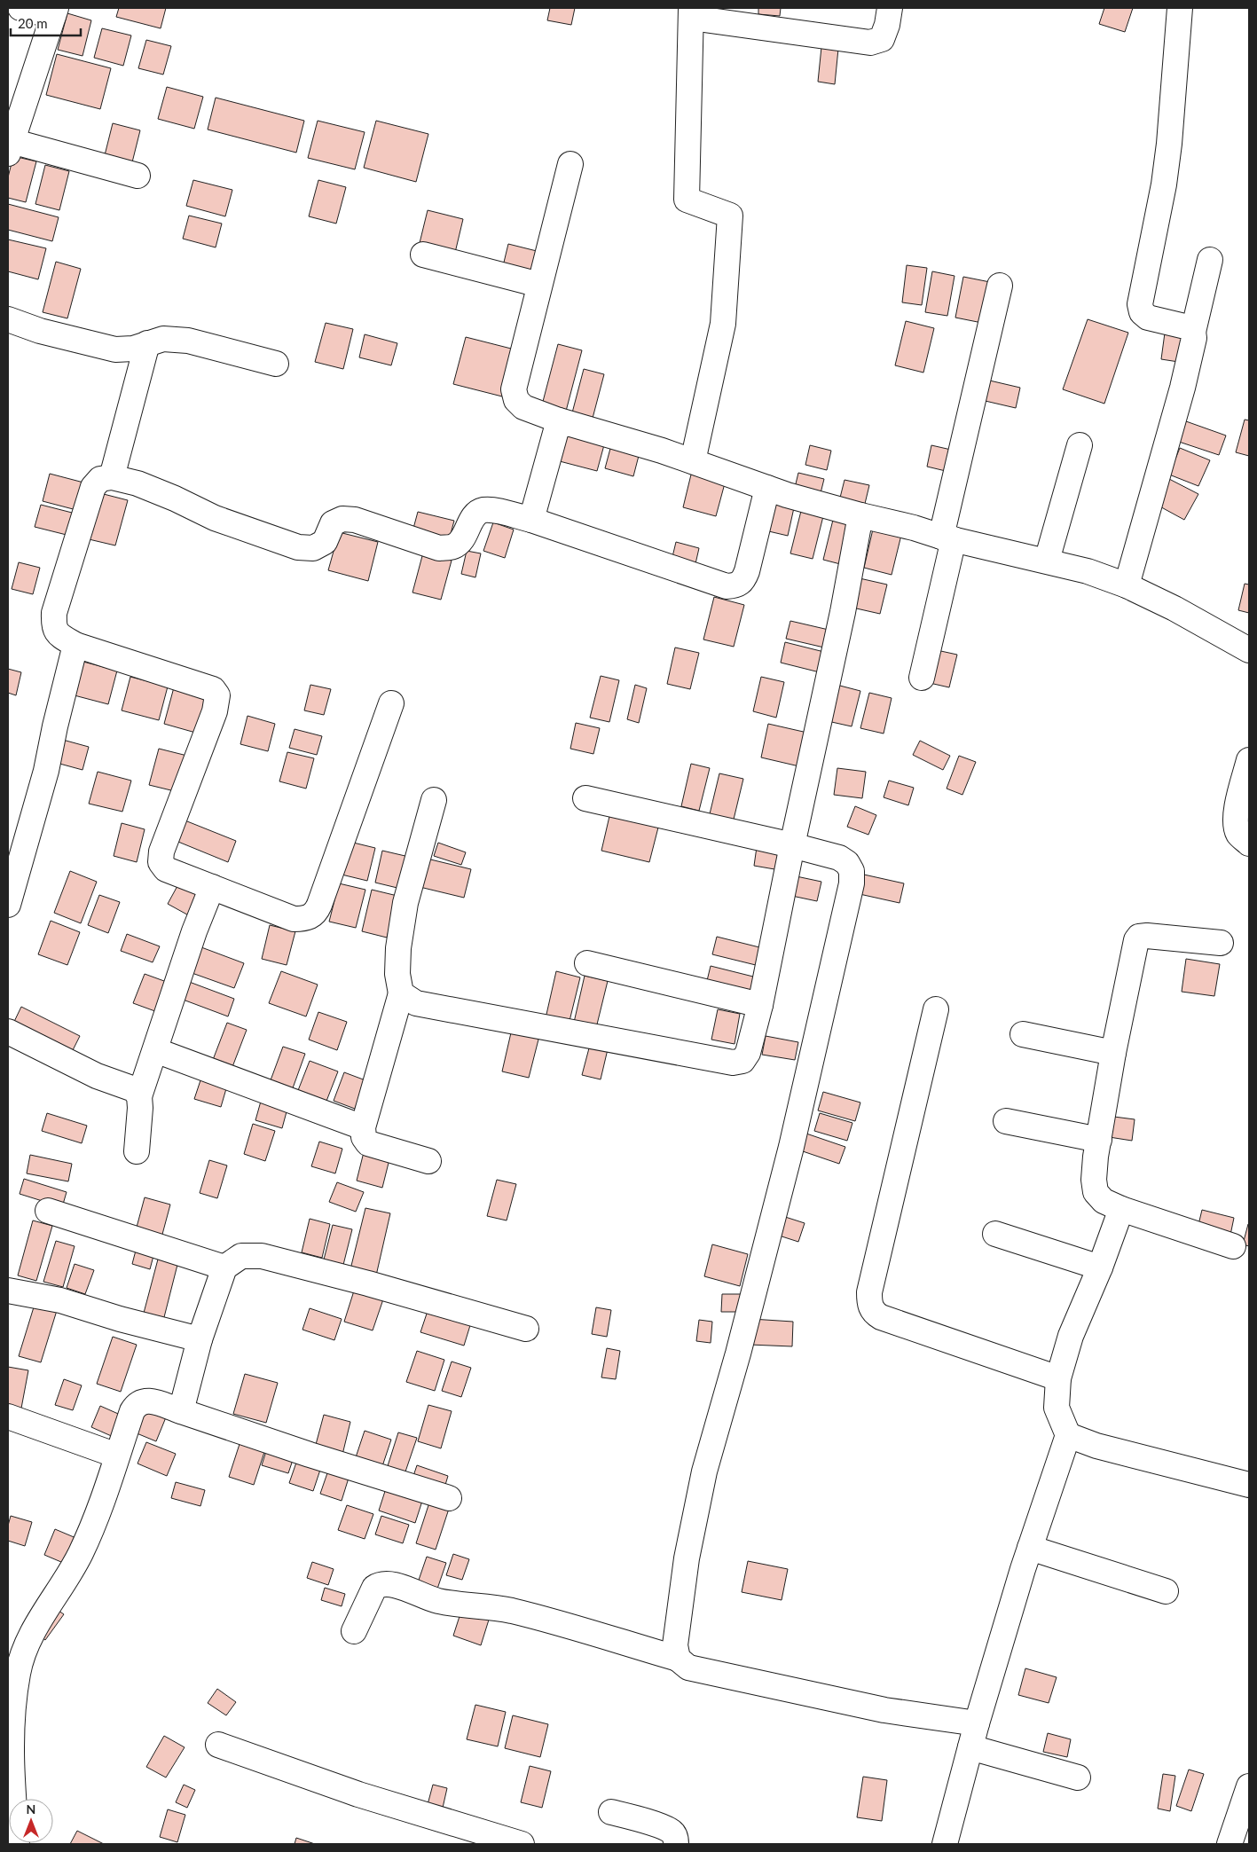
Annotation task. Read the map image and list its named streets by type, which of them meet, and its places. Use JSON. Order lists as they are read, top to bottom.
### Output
{
  "scale_bar": "20 m",
  "north": "top"
}
